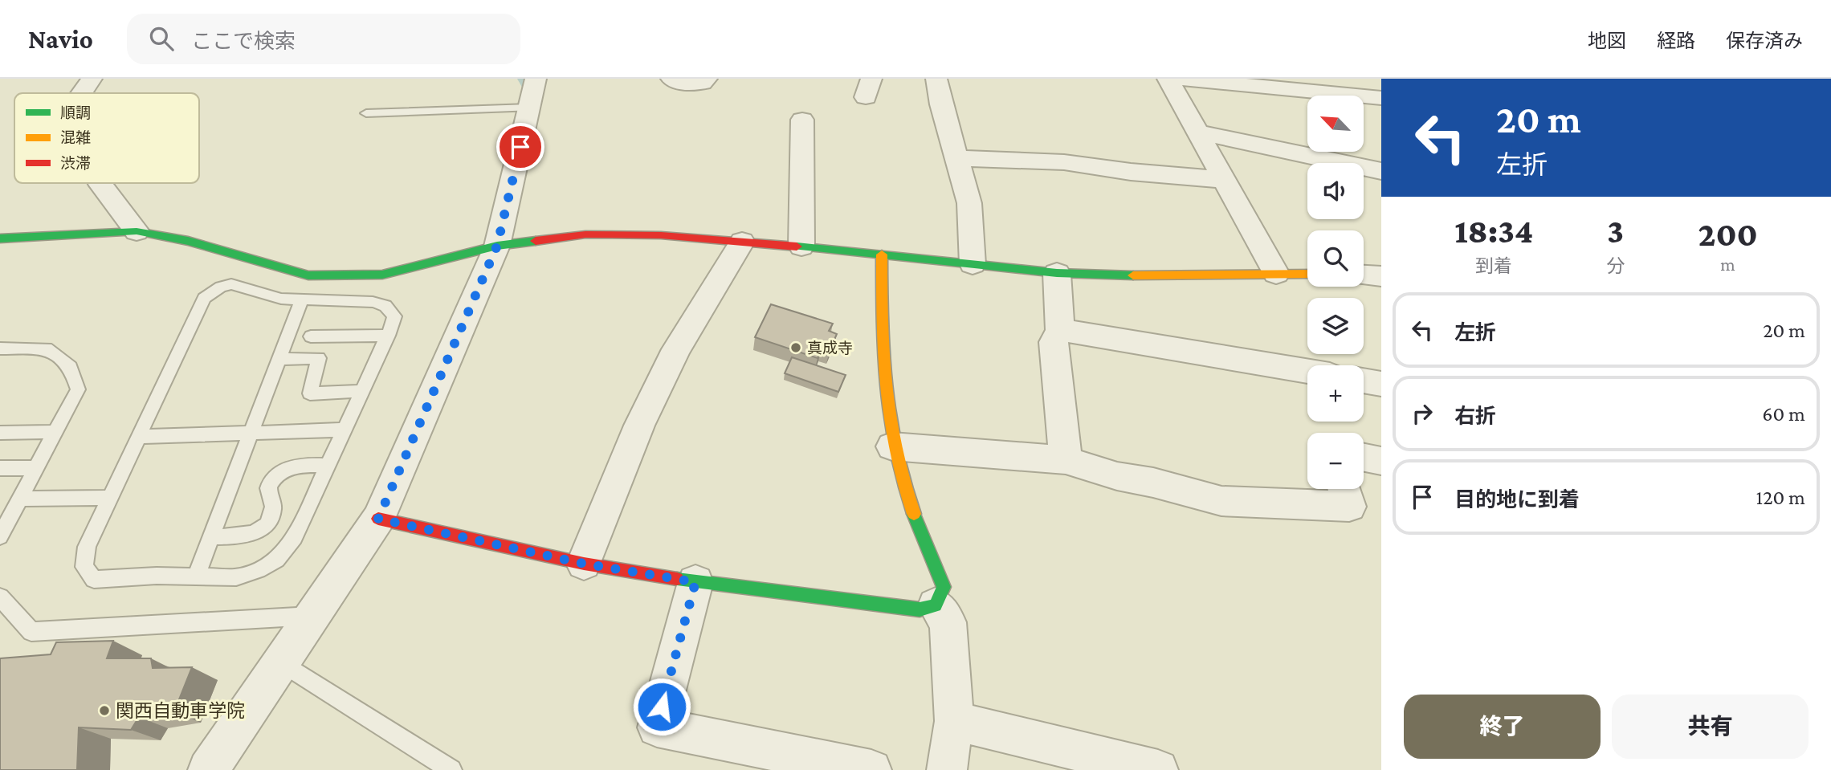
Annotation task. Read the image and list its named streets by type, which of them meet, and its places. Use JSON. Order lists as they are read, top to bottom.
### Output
{
  "places": ["真成寺", "関西自動車学院"],
  "legend": ["順調", "混雑", "渋滞"],
  "north": "top left",
  "page": {
    "header": "Navio",
    "search": "ここで検索",
    "nav": ["地図", "経路", "保存済み"],
    "turn": ["20 m", "左折"],
    "map_buttons": ["+", "−"],
    "eta": [
      "18:34",
      "到着",
      "3",
      "分",
      "200",
      "m"
    ],
    "list": [
      {
        "name": "左折",
        "value": "20 m"
      },
      {
        "name": "右折",
        "value": "60 m"
      },
      {
        "name": "目的地に到着",
        "value": "120 m"
      }
    ],
    "buttons": ["終了", "共有"]
  }
}
